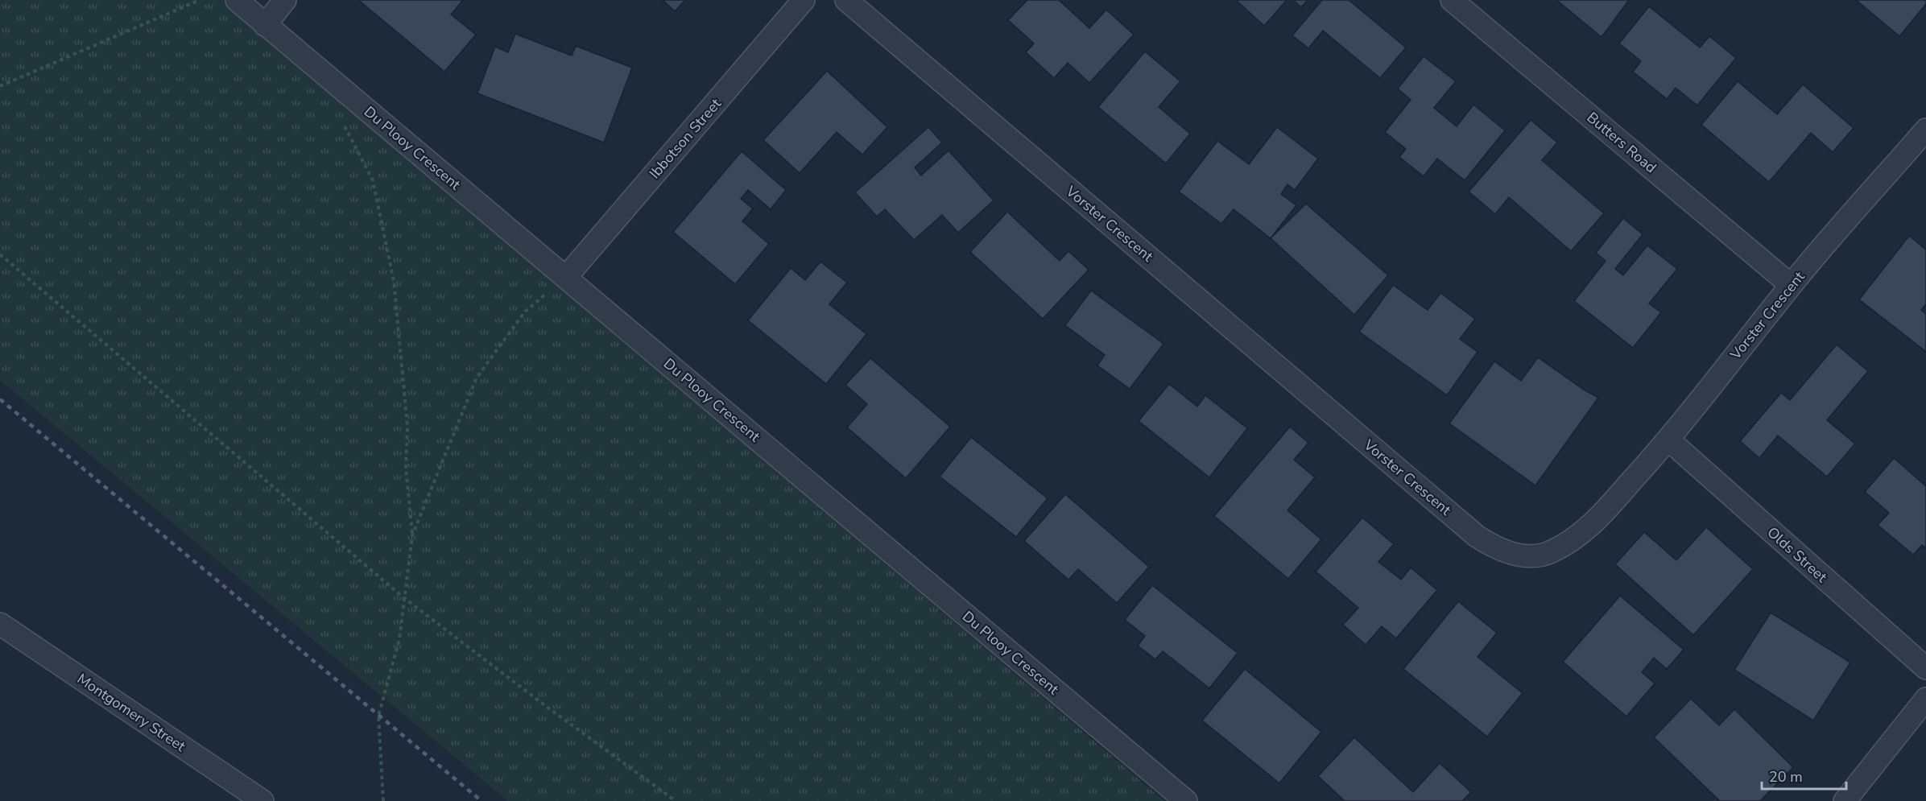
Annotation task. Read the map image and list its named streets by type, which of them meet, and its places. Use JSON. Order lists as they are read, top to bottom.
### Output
{
  "streets": {
    "street": [
      "Ibbotson Street",
      "Butters Road",
      "Du Plooy Crescent",
      "Vorster Crescent",
      "Olds Street",
      "Montgomery Street"
    ]
  },
  "crossings": [
    ["Ibbotson Street", "Du Plooy Crescent"],
    ["Butters Road", "Vorster Crescent"],
    ["Vorster Crescent", "Olds Street"]
  ],
  "scale_bar": "20 m"
}
